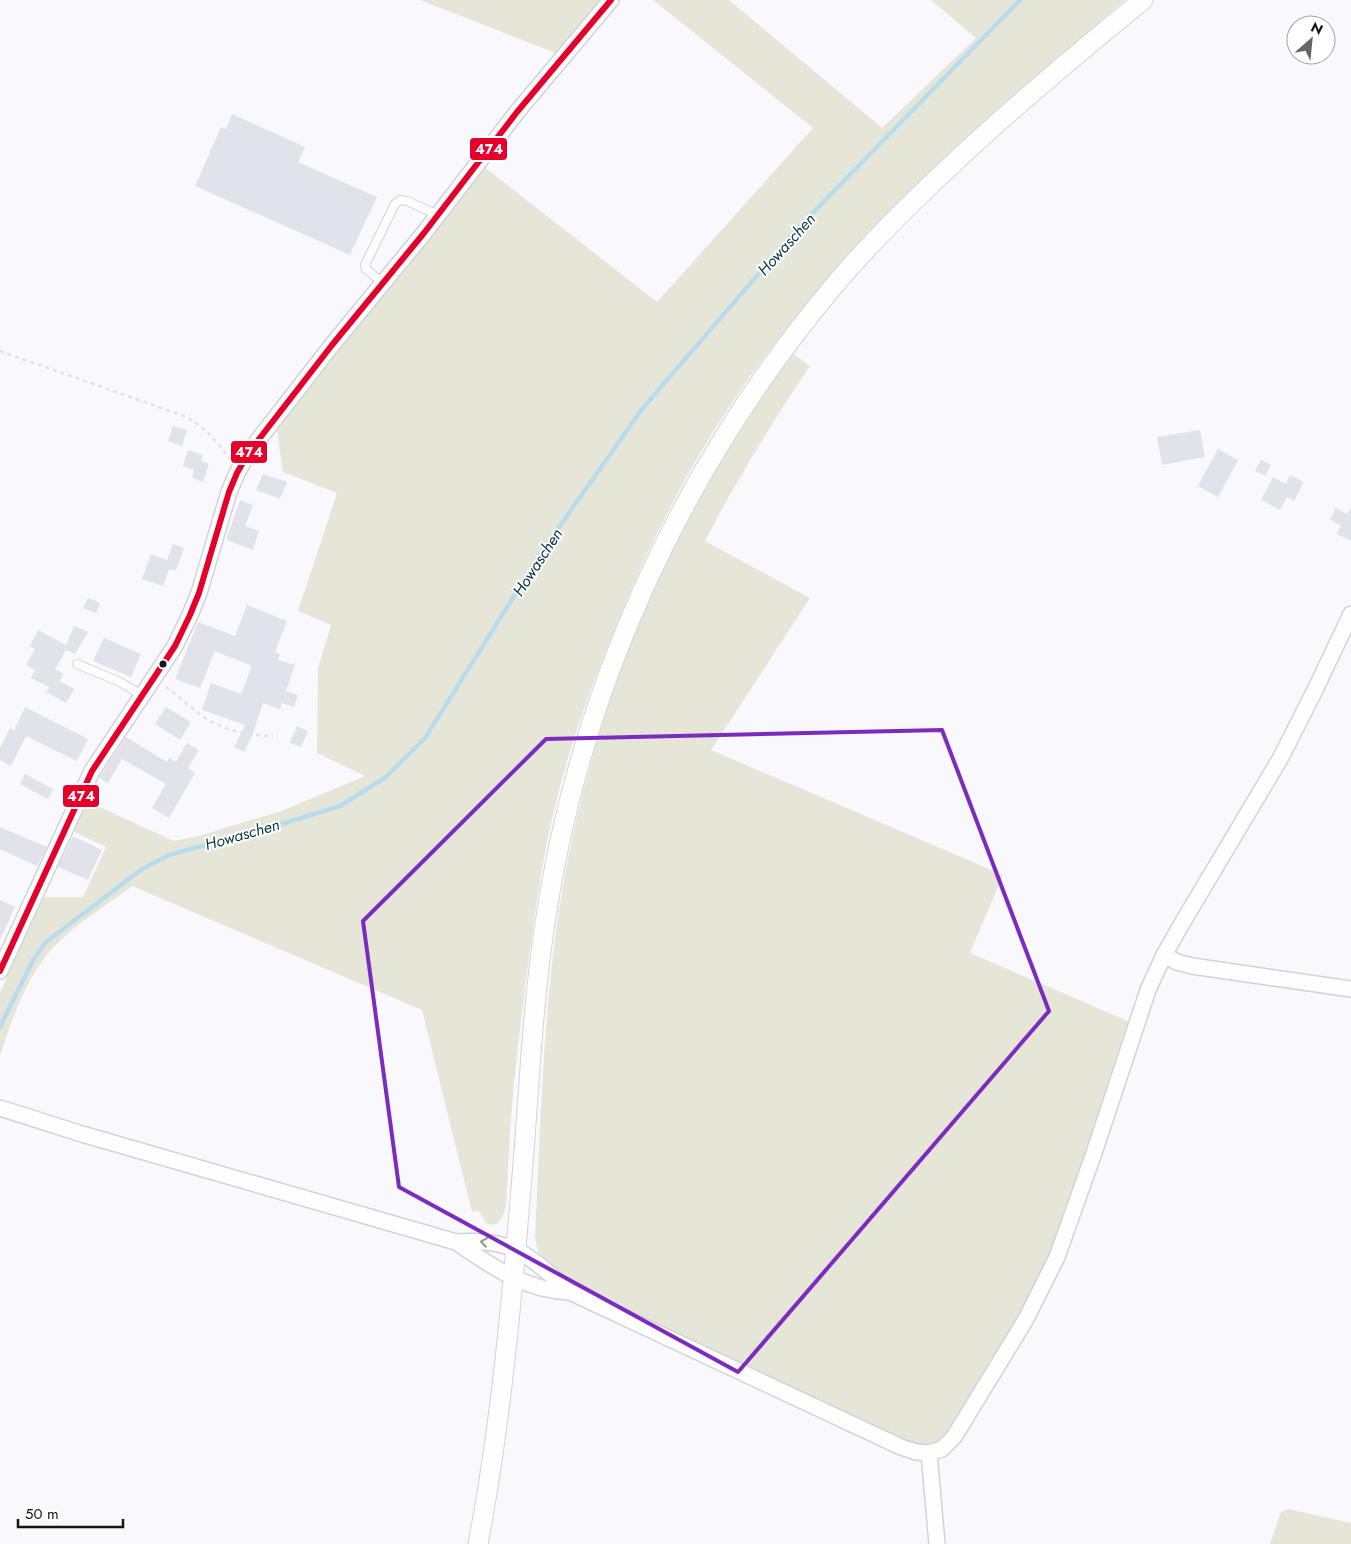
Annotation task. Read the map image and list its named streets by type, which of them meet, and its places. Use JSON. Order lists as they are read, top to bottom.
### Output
{
  "water": ["Howaschen"],
  "lines": ["transit line 474"],
  "scale_bar": "50 m",
  "north": "top right"
}
